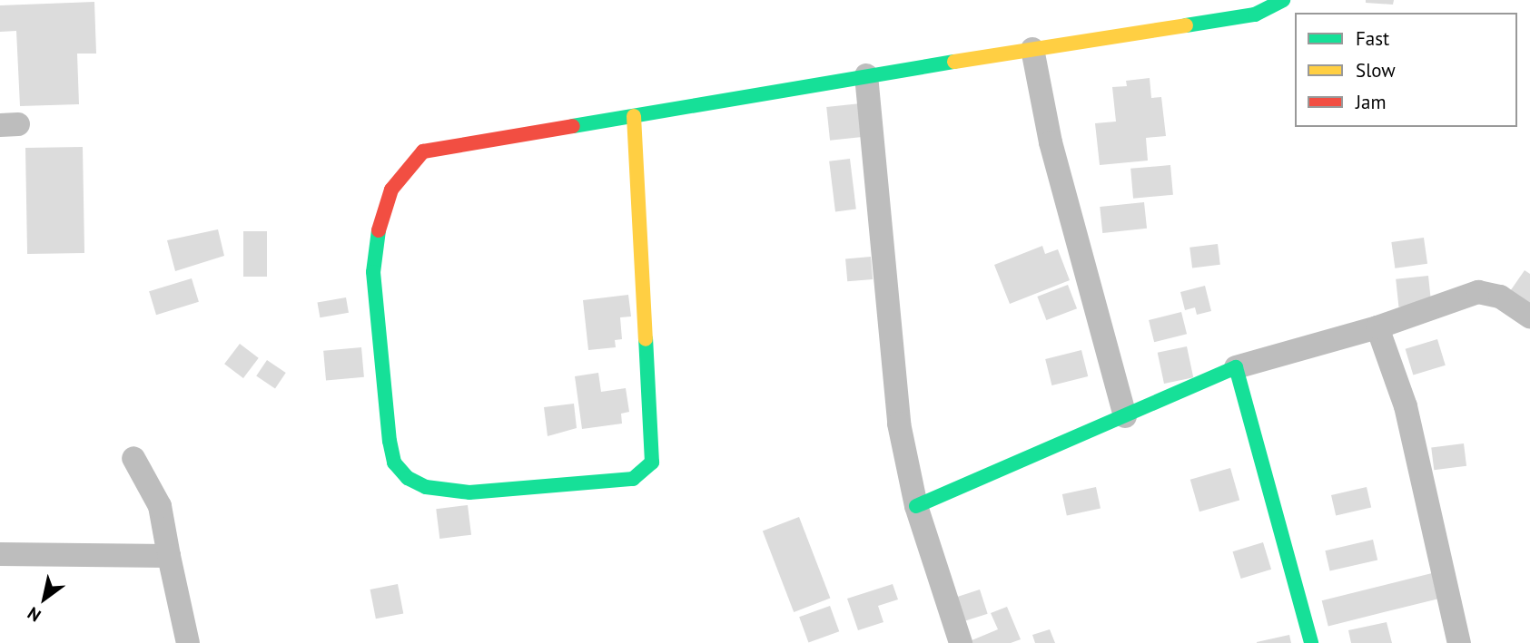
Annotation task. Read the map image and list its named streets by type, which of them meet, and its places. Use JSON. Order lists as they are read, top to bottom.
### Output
{
  "legend": ["Fast", "Slow", "Jam"],
  "north": "bottom left"
}
